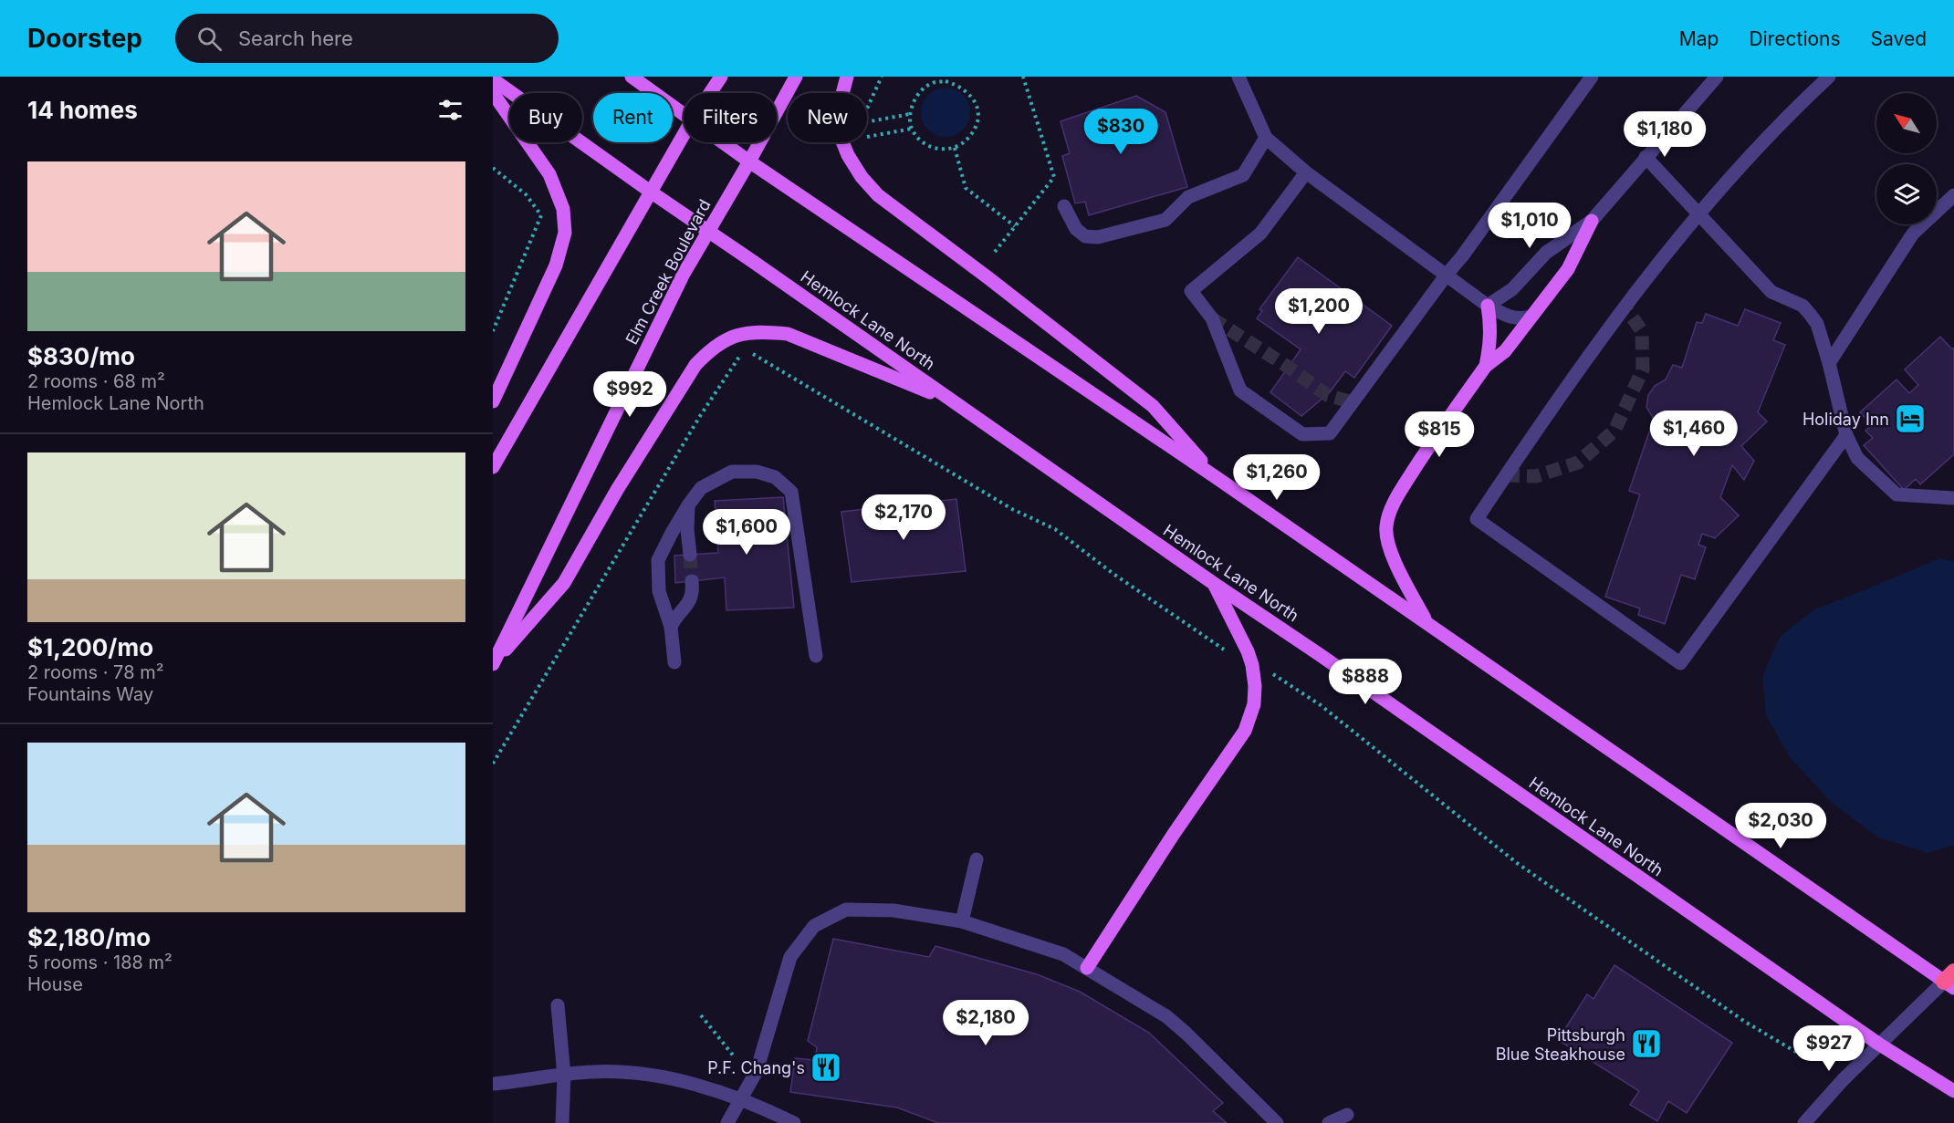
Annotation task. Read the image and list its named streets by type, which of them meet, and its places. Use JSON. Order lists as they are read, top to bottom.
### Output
{
  "streets": {
    "main road": ["Elm Creek Boulevard", "Hemlock Lane North"]
  },
  "crossings": [
    ["Elm Creek Boulevard", "Hemlock Lane North"]
  ],
  "places": {
    "hotel": ["Holiday Inn"],
    "restaurant": ["Pittsburgh Blue Steakhouse", "P.F. Chang's"]
  },
  "north": "top left",
  "page": {
    "header": "Doorstep",
    "search": "Search here",
    "nav": ["Map", "Directions", "Saved"],
    "heading": "14 homes",
    "chip": [
      "Buy",
      "Rent",
      "Filters",
      "New"
    ],
    "price": [
      "$830",
      "$1,180",
      "$1,010",
      "$1,200",
      "$992",
      "$1,460",
      "$815",
      "$1,260",
      "$2,170",
      "$1,600",
      "$888",
      "$2,030",
      "$2,180",
      "$927"
    ],
    "list": [
      {
        "name": "$830/mo",
        "note": "2 rooms · 68 m² · Hemlock Lane North"
      },
      {
        "name": "$1,200/mo",
        "note": "2 rooms · 78 m² · Fountains Way"
      },
      {
        "name": "$2,180/mo",
        "note": "5 rooms · 188 m² · House"
      }
    ]
  }
}
